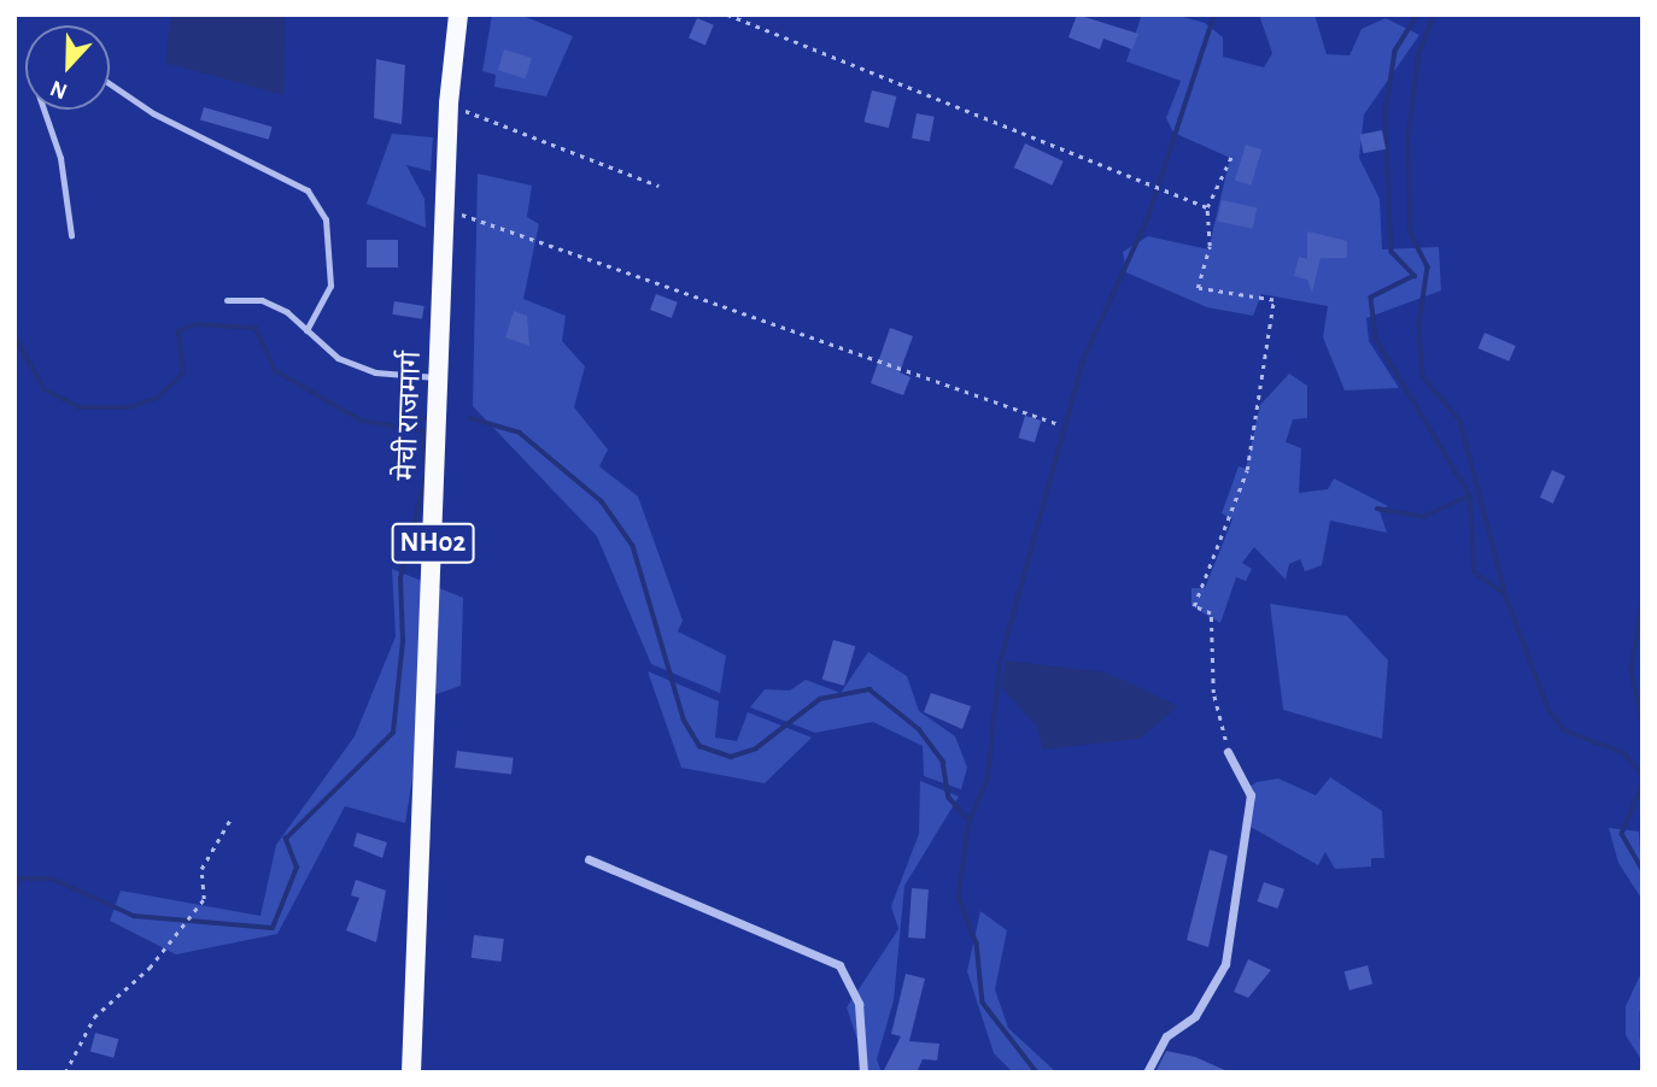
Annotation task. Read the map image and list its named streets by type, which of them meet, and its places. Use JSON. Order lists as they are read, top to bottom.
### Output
{
  "streets": {
    "main road": ["मेची राजमार्ग", "NH02"]
  },
  "north": "bottom"
}
